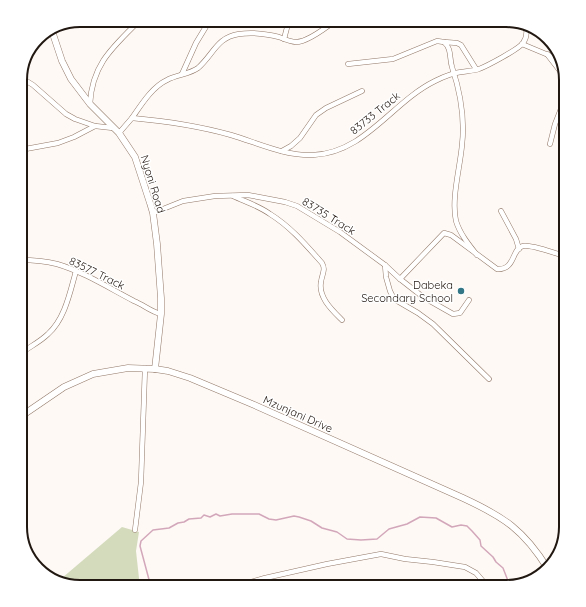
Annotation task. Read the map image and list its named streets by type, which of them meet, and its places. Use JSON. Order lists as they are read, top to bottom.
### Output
{
  "streets": {
    "main road": ["Nyoni Road", "Mzunjani Drive"],
    "street": ["83733 Track", "83735 Track", "83577 Track"]
  },
  "crossings": [
    ["Nyoni Road", "83735 Track"],
    ["Nyoni Road", "83577 Track"],
    ["Nyoni Road", "Mzunjani Drive"]
  ],
  "places": ["Dabeka Secondary School"]
}
